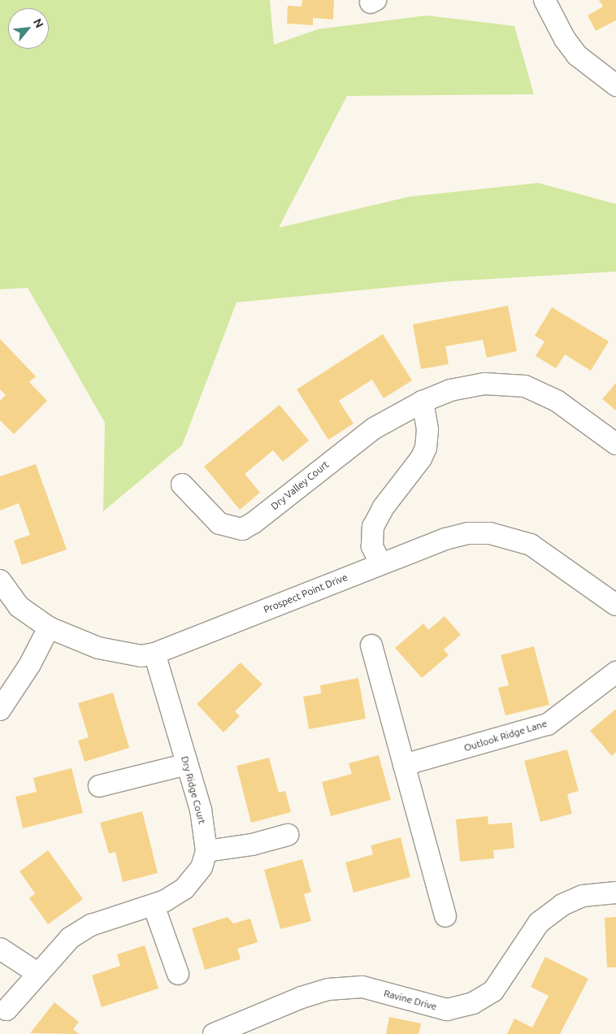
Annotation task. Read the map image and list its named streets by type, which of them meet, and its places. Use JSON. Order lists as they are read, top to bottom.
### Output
{
  "streets": {
    "street": [
      "Dry Valley Court",
      "Prospect Point Drive",
      "Outlook Ridge Lane",
      "Dry Ridge Court",
      "Ravine Drive"
    ]
  },
  "crossings": [
    ["Prospect Point Drive", "Dry Ridge Court"]
  ],
  "north": "top right"
}
